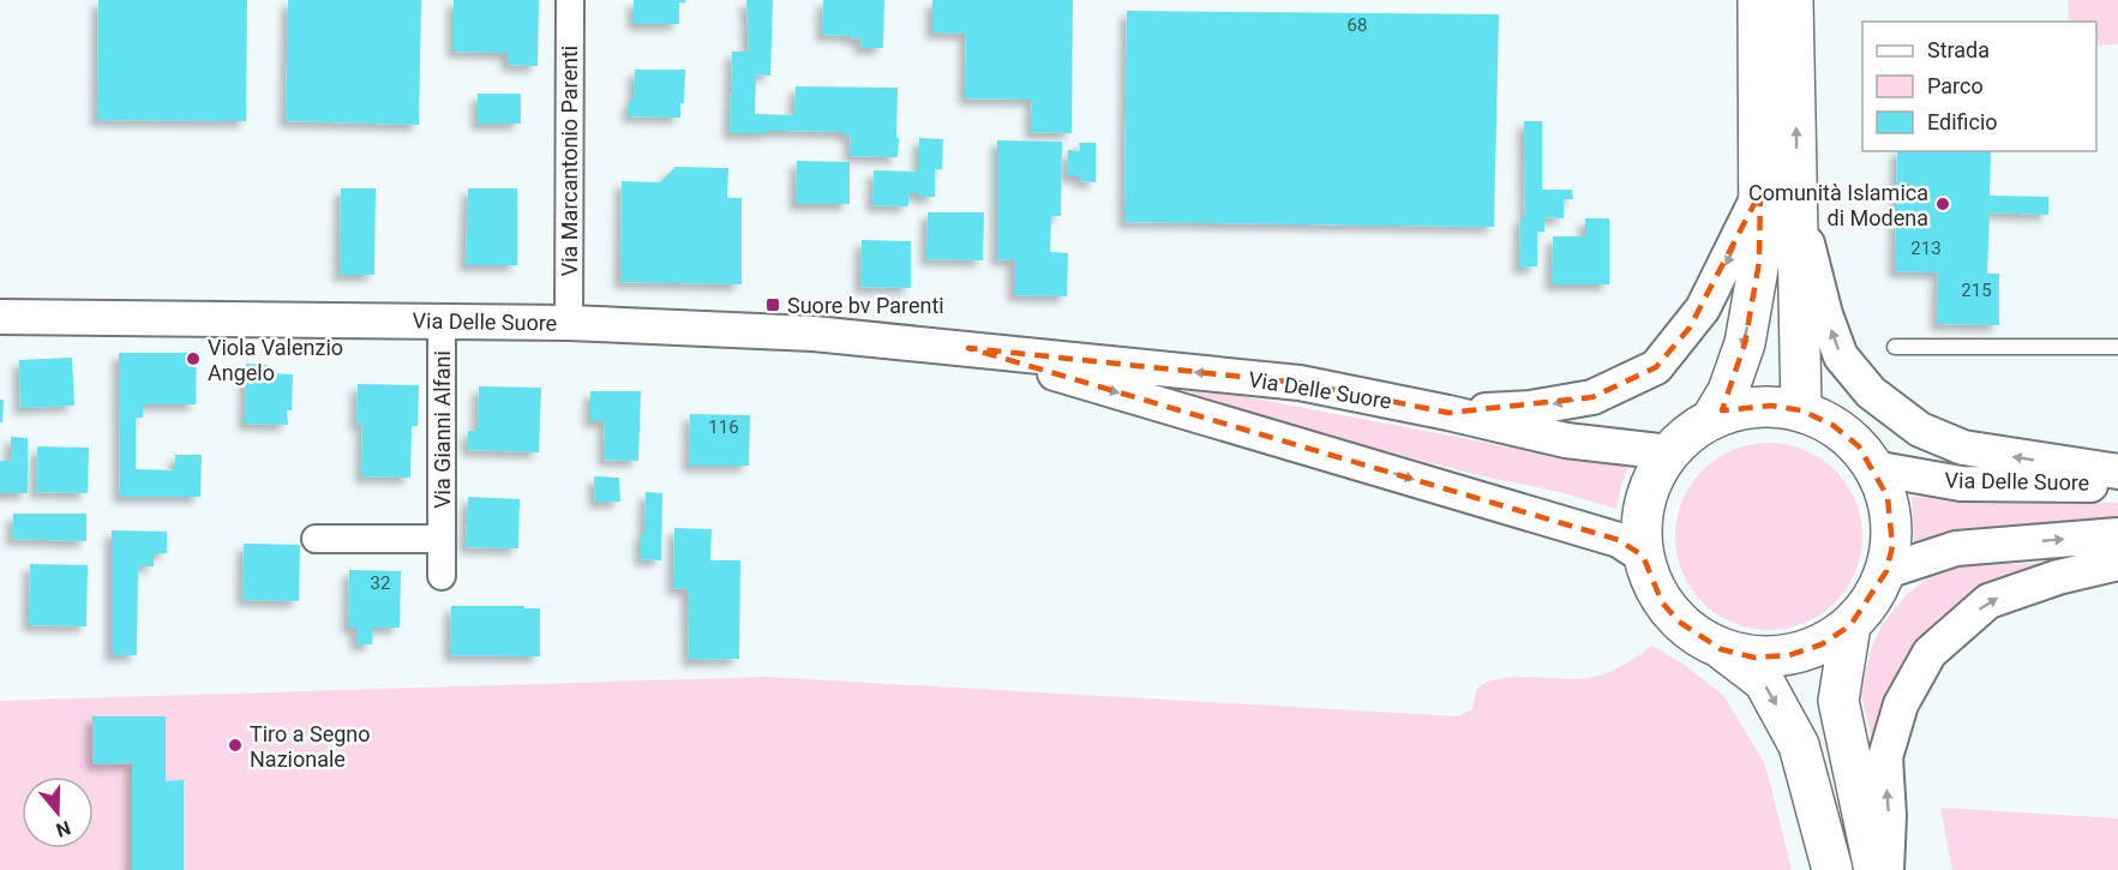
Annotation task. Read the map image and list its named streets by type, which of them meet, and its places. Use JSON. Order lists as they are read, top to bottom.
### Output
{
  "streets": {
    "street": ["Via Marcantonio Parenti", "Via Delle Suore", "Via Gianni Alfani"]
  },
  "crossings": [
    ["Via Marcantonio Parenti", "Via Delle Suore"],
    ["Via Delle Suore", "Via Gianni Alfani"]
  ],
  "places": {
    "other": ["Comunità Islamica di Modena", "Viola Valenzio Angelo", "Tiro a Segno Nazionale"],
    "transit": ["Suore bv Parenti"]
  },
  "house_numbers": [
    "68",
    "213",
    "215",
    "116",
    "32"
  ],
  "legend": ["Strada", "Parco", "Edificio"],
  "north": "bottom"
}
